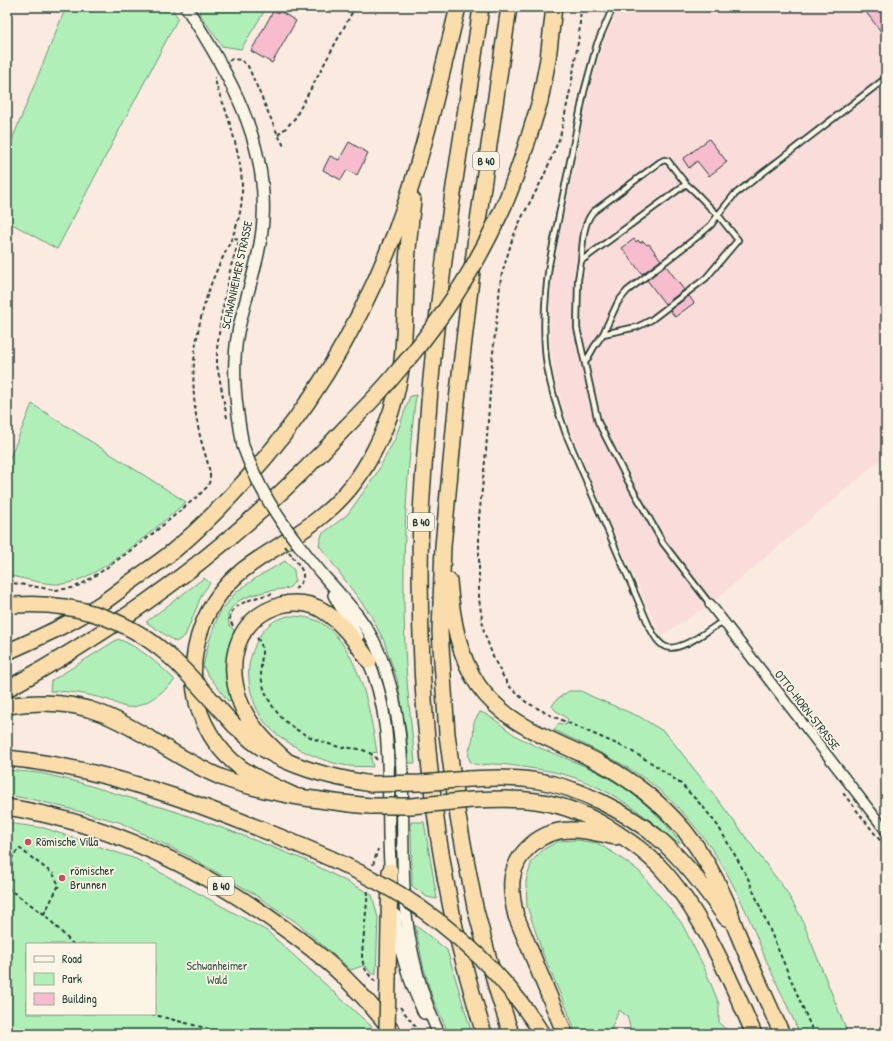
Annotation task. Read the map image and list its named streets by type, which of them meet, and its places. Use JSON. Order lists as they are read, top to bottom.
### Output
{
  "streets": {
    "highway": ["B 40"],
    "street": ["SCHWANHEIMER STRASSE", "OTTO-HORN-STRASSE"]
  },
  "parks": ["Schwanheimer Wald"],
  "places": ["Römische Villa", "römischer Brunnen"],
  "legend": ["Road", "Park", "Building"]
}
